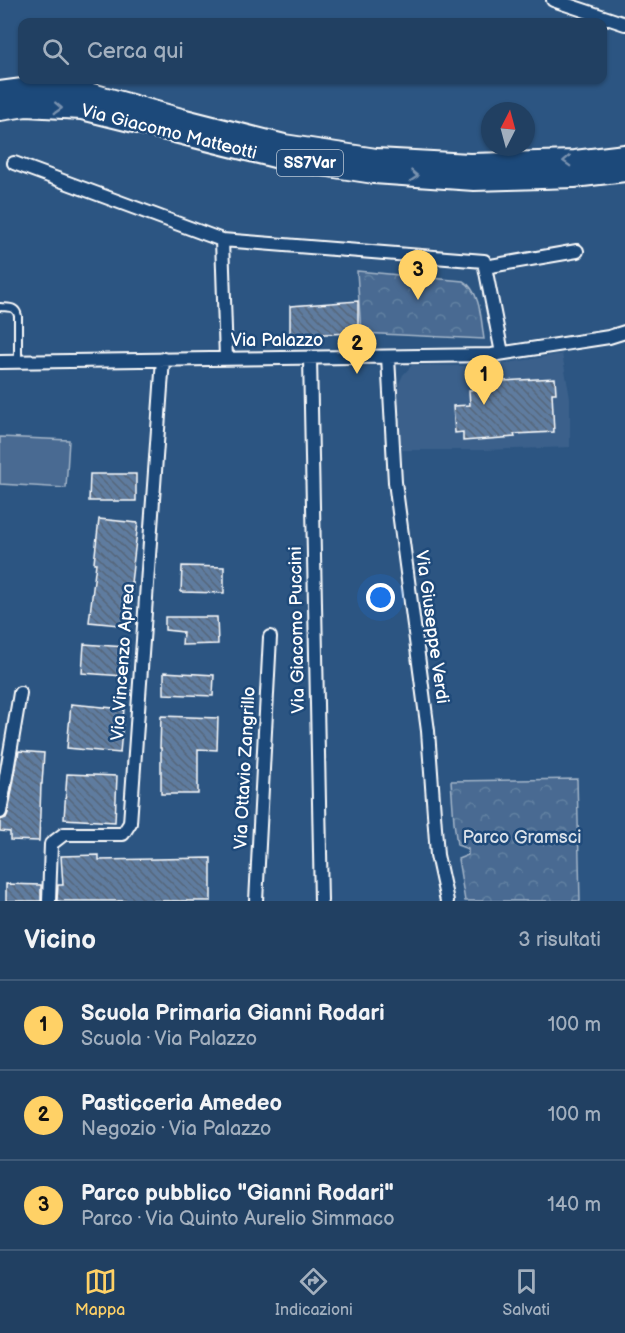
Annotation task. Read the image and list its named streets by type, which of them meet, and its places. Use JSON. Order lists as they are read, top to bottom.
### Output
{
  "streets": {
    "main road": ["Via Giacomo Matteotti", "SS7Var"],
    "street": [
      "Via Palazzo",
      "Via Giuseppe Verdi",
      "Via Giacomo Puccini",
      "Via Vincenzo Aprea",
      "Via Ottavio Zangrillo"
    ]
  },
  "crossings": [
    ["Via Palazzo", "Via Giuseppe Verdi"],
    ["Via Palazzo", "Via Giacomo Puccini"],
    ["Via Palazzo", "Via Vincenzo Aprea"]
  ],
  "parks": ["Parco Gramsci"],
  "north": "top",
  "page": {
    "search": "Cerca qui",
    "pins": ["3", "2", "1"],
    "heading": ["Vicino", "3 risultati"],
    "list": [
      {
        "mark": "1",
        "name": "Scuola Primaria Gianni Rodari",
        "note": "Scuola · Via Palazzo",
        "value": "100 m"
      },
      {
        "mark": "2",
        "name": "Pasticceria Amedeo",
        "note": "Negozio · Via Palazzo",
        "value": "100 m"
      },
      {
        "mark": "3",
        "name": "Parco pubblico \"Gianni Rodari\"",
        "note": "Parco · Via Quinto Aurelio Simmaco",
        "value": "140 m"
      }
    ],
    "nav": ["Mappa", "Indicazioni", "Salvati"]
  }
}
